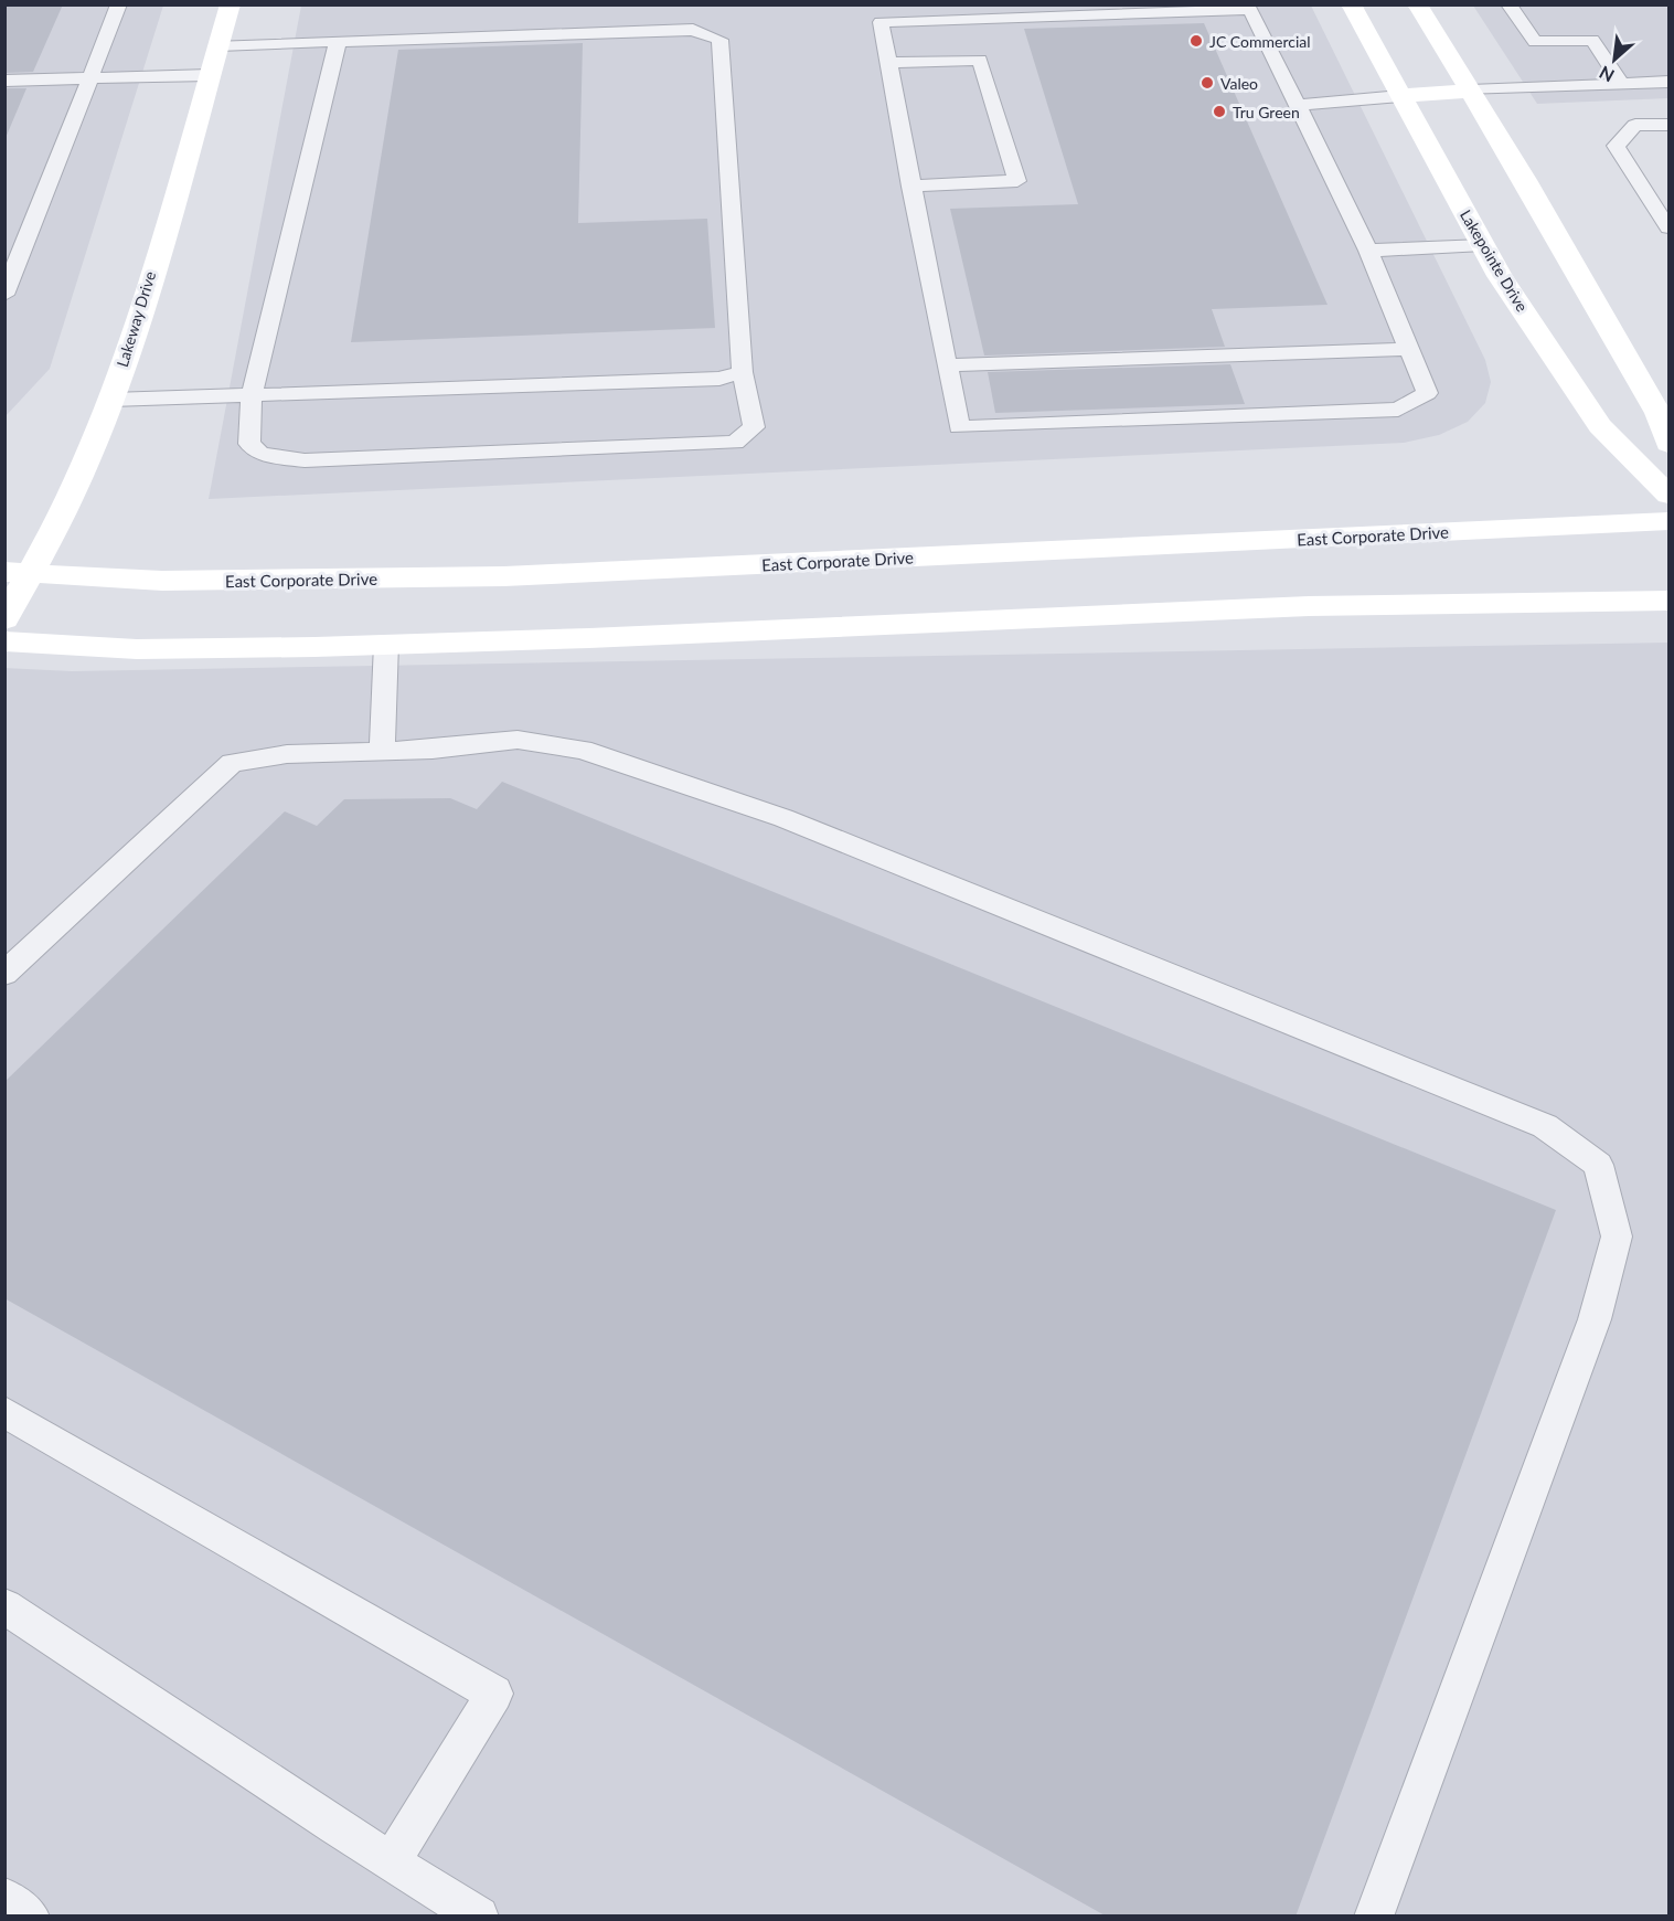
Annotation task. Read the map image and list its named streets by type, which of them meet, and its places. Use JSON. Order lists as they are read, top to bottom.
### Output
{
  "streets": {
    "street": ["Lakepointe Drive", "Lakeway Drive", "East Corporate Drive"]
  },
  "crossings": [
    ["Lakeway Drive", "East Corporate Drive"]
  ],
  "places": ["JC Commercial", "Valeo", "Tru Green"],
  "north": "bottom left"
}
